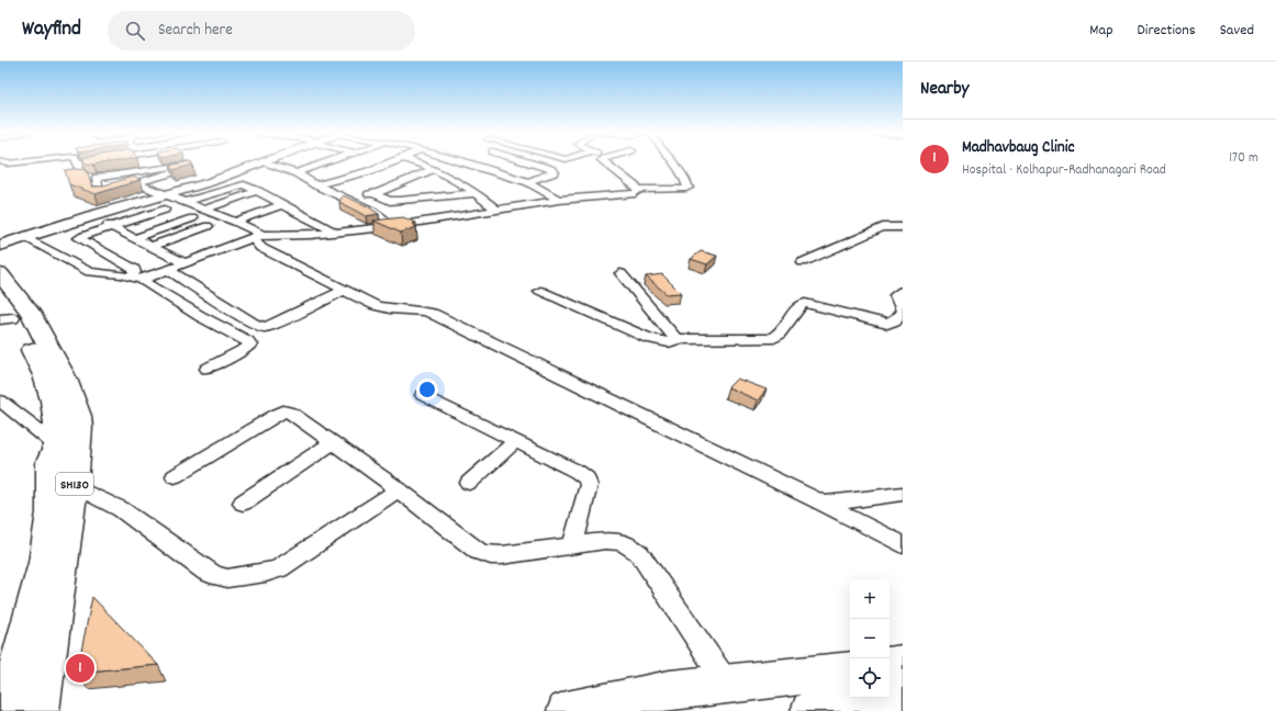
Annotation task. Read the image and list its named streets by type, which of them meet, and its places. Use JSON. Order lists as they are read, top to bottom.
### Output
{
  "streets": {
    "main road": ["SH130"]
  },
  "page": {
    "header": "Wayfind",
    "search": "Search here",
    "nav": ["Map", "Directions", "Saved"],
    "heading": "Nearby",
    "list": [
      {
        "mark": "1",
        "name": "Madhavbaug Clinic",
        "note": "Hospital · Kolhapur-Radhanagari Road",
        "value": "170 m"
      }
    ],
    "map_buttons": ["+", "−"],
    "pins": "1"
  }
}
